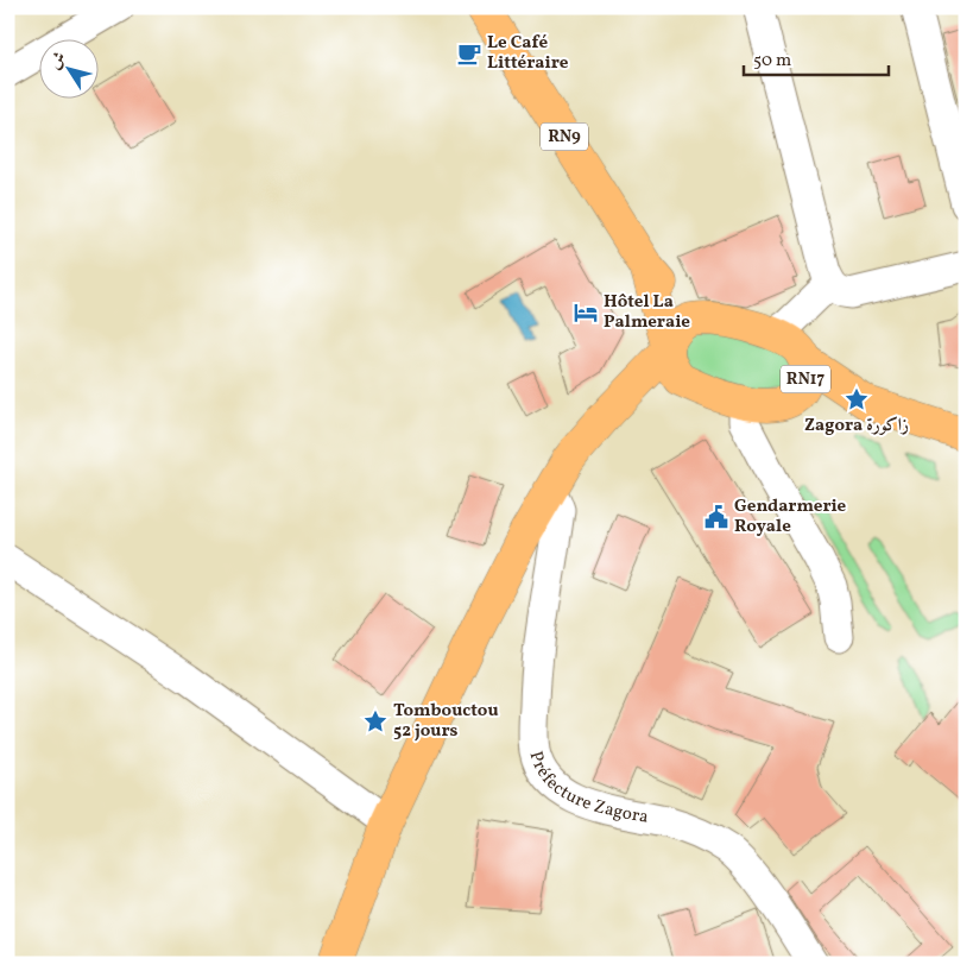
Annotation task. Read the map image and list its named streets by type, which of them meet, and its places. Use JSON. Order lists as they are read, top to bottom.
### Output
{
  "streets": {
    "main road": ["RN9", "RN17"],
    "street": ["Préfecture Zagora"]
  },
  "crossings": [
    ["RN9", "RN17"]
  ],
  "places": {
    "cafe": ["Le Café Littéraire"],
    "hotel": ["Hôtel La Palmeraie"],
    "place": ["Zagora زاكورة", "Tombouctou 52 jours"],
    "public building": ["Gendarmerie Royale"]
  },
  "scale_bar": "50 m",
  "north": "top left"
}
